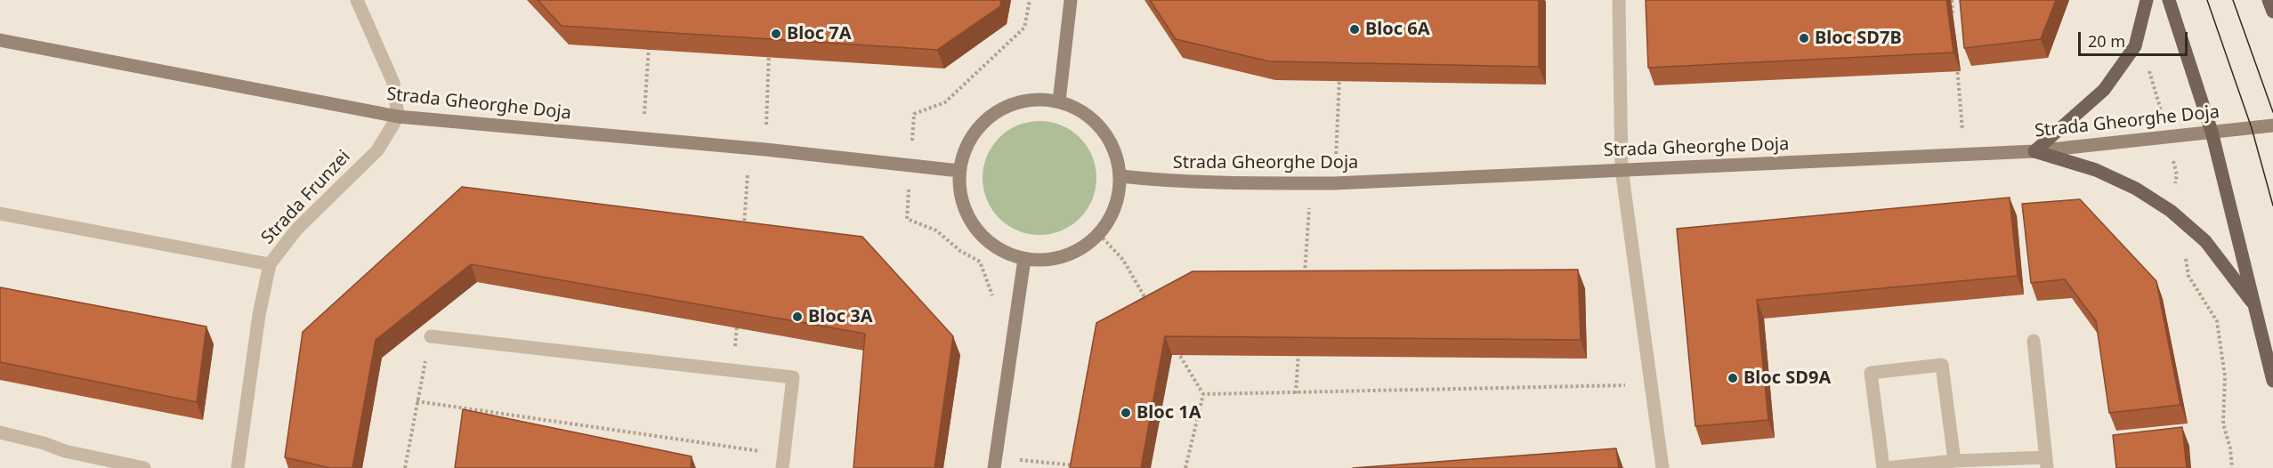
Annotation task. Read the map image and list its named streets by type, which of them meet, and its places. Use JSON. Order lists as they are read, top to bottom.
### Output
{
  "streets": {
    "street": ["Strada Gheorghe Doja", "Strada Frunzei"]
  },
  "crossings": [
    ["Strada Gheorghe Doja", "Strada Frunzei"]
  ],
  "places": [
    "Bloc 6A",
    "Bloc 7A",
    "Bloc SD7B",
    "Bloc 3A",
    "Bloc SD9A",
    "Bloc 1A"
  ],
  "scale_bar": "20 m"
}
